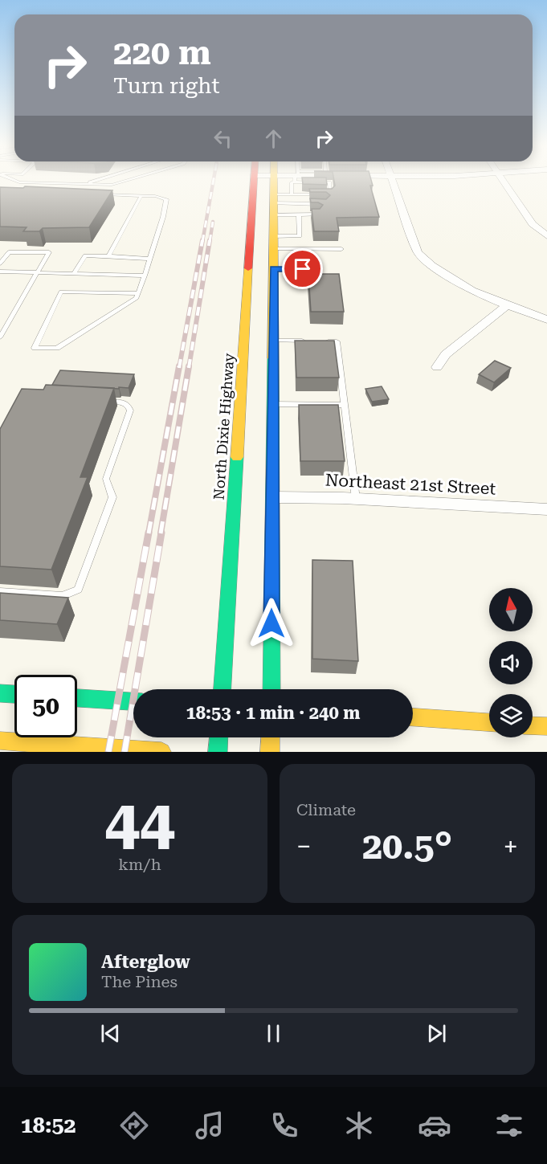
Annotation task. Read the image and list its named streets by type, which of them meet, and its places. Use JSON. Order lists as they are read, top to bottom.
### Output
{
  "streets": {
    "main road": ["North Dixie Highway"],
    "street": ["Northeast 21st Street"]
  },
  "crossings": [
    ["North Dixie Highway", "Northeast 21st Street"]
  ],
  "north": "top",
  "page": {
    "turn": ["220 m", "Turn right"],
    "limit": "50",
    "trip": "18:53 · 1 min · 240 m",
    "tile": [
      ["44", "km/h"],
      "Climate"
    ],
    "heat": ["−", "20.5°", "+"],
    "song": ["Afterglow", "The Pines"],
    "tabs": "18:52"
  }
}
